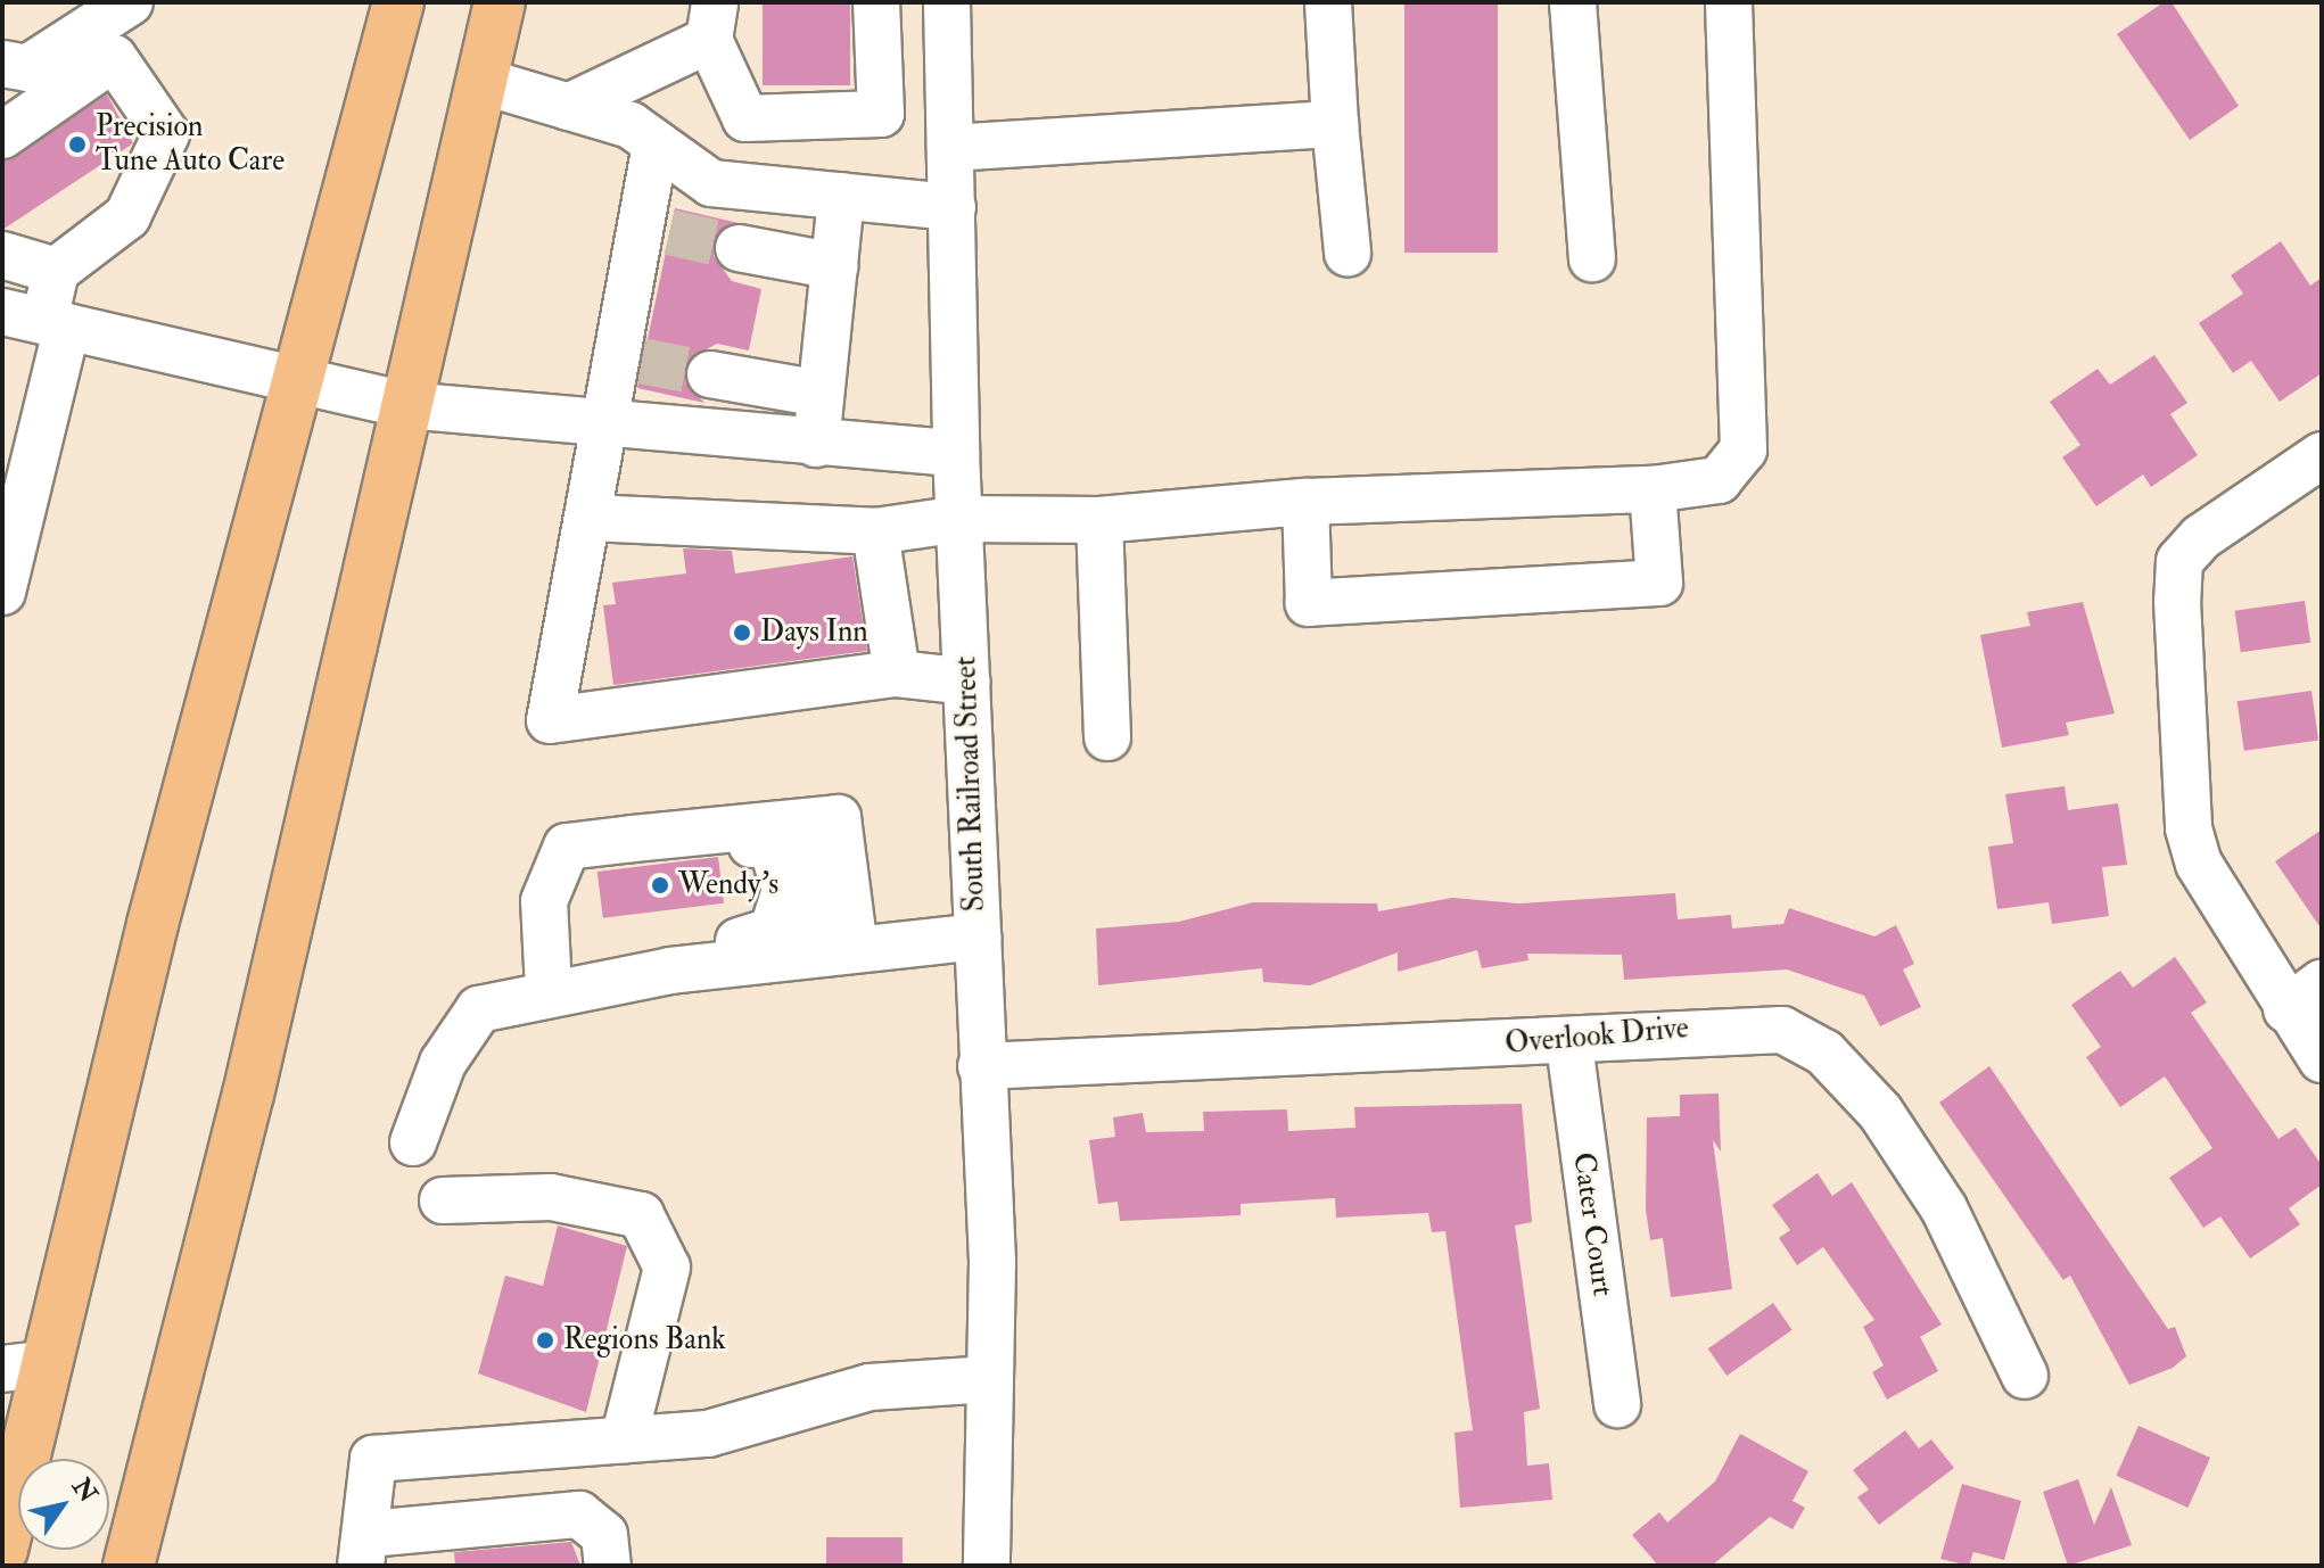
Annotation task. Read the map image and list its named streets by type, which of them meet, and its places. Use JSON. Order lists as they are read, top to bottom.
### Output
{
  "streets": {
    "street": ["South Railroad Street", "Overlook Drive", "Cater Court"]
  },
  "crossings": [
    ["South Railroad Street", "Overlook Drive"],
    ["Overlook Drive", "Cater Court"]
  ],
  "places": [
    "Precision Tune Auto Care",
    "Days Inn",
    "Wendy's",
    "Regions Bank"
  ],
  "north": "top right"
}
